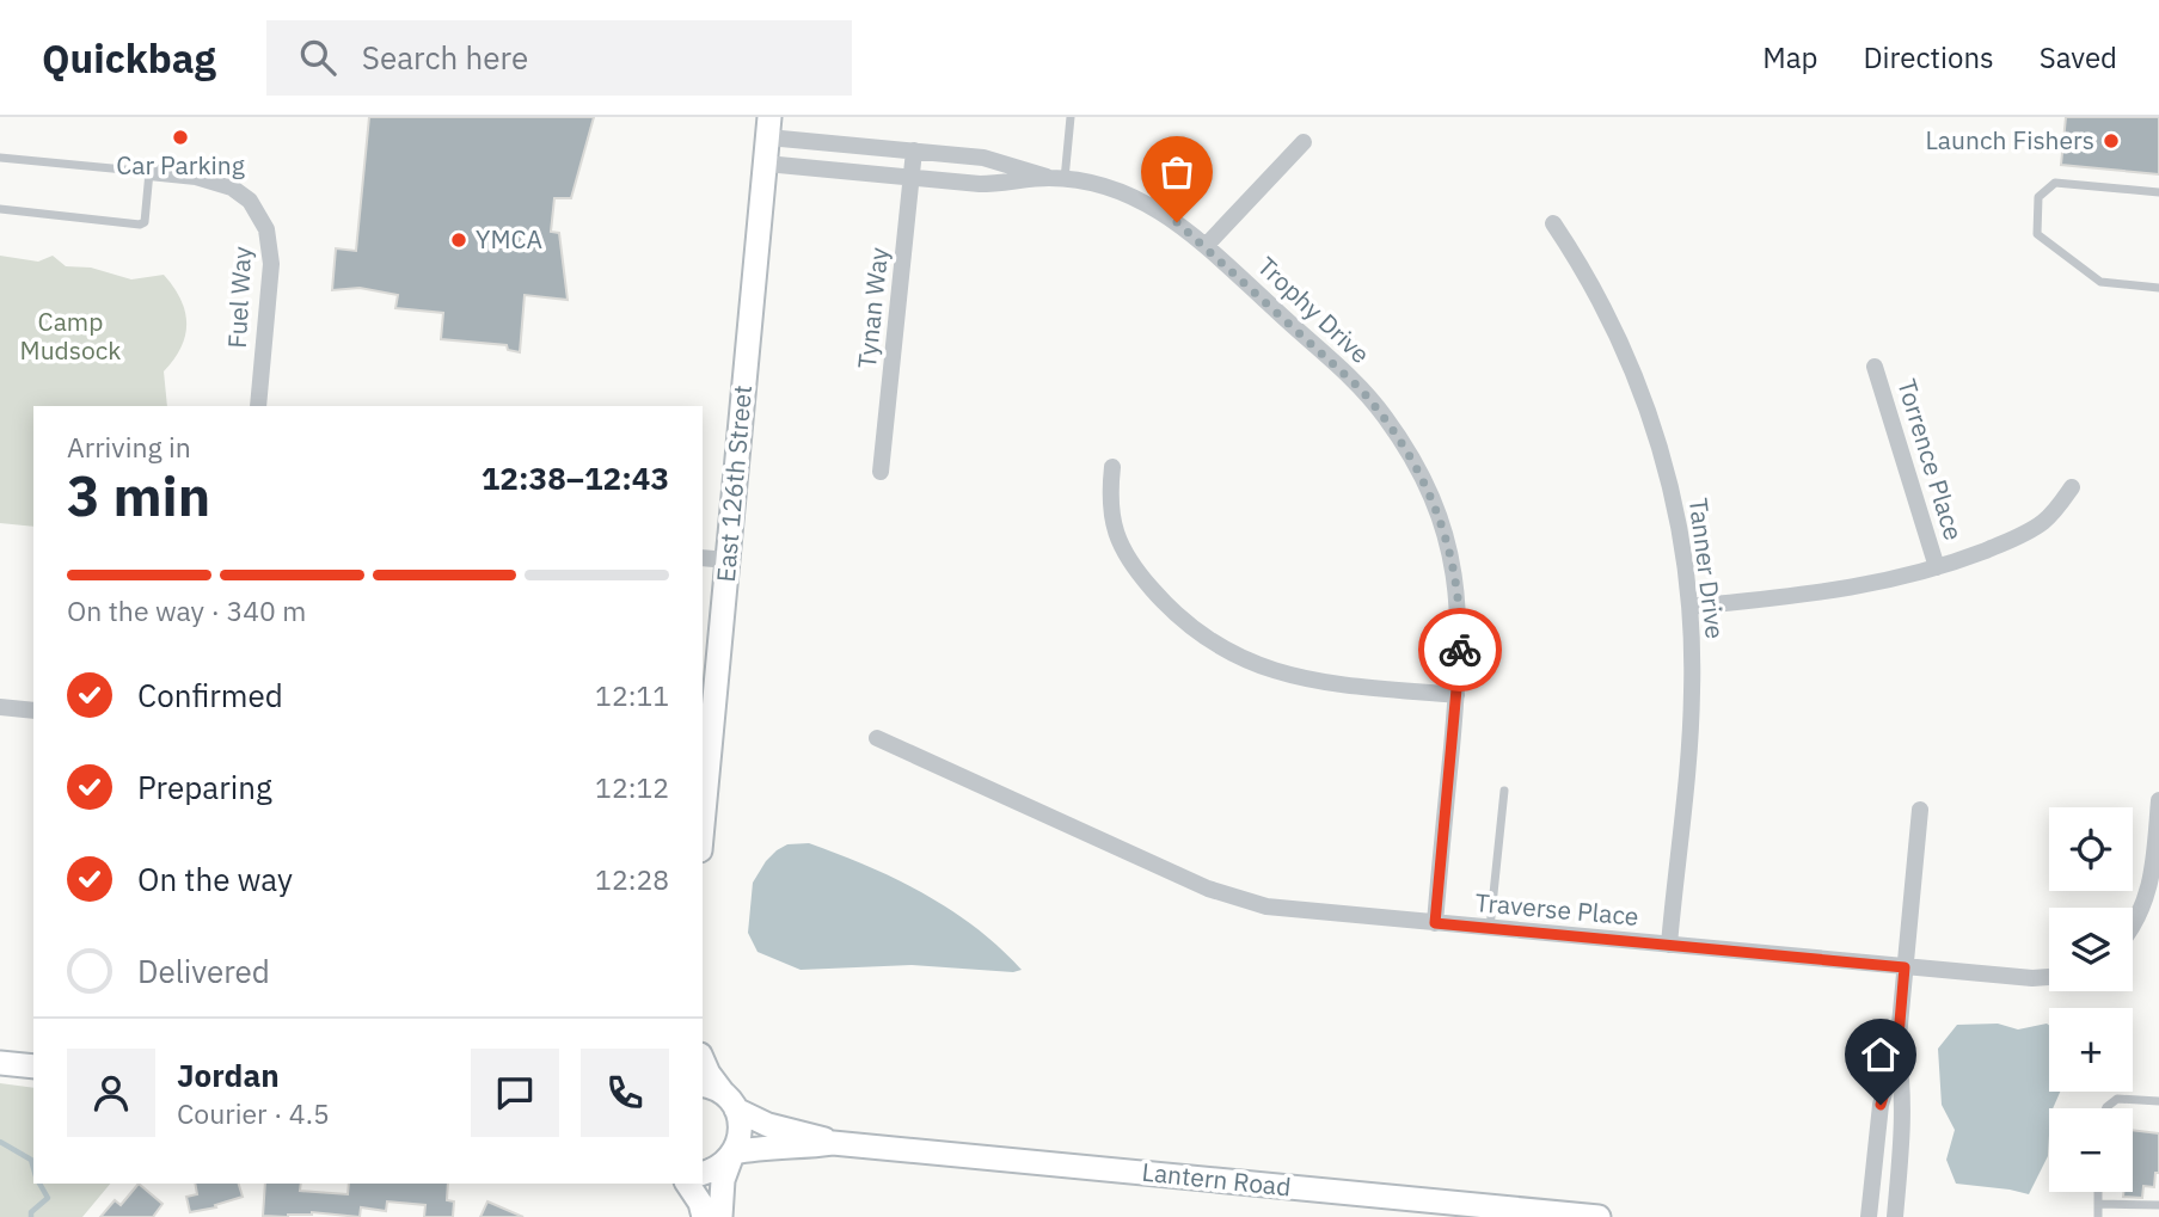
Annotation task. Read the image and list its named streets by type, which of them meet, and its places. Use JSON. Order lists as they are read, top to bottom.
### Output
{
  "streets": {
    "street": [
      "Fuel Way",
      "Tynan Way",
      "Trophy Drive",
      "Torrence Place",
      "East 126th Street",
      "Tanner Drive",
      "Traverse Place",
      "Lantern Road"
    ]
  },
  "crossings": [
    ["Tynan Way", "Trophy Drive"],
    ["Trophy Drive", "East 126th Street"],
    ["Trophy Drive", "Traverse Place"],
    ["Tanner Drive", "Traverse Place"]
  ],
  "parks": ["Camp Mudsock"],
  "places": ["Car Parking", "Launch Fishers", "YMCA"],
  "page": {
    "header": "Quickbag",
    "search": "Search here",
    "nav": ["Map", "Directions", "Saved"],
    "heading": ["3 min", "Arriving in", "12:38–12:43"],
    "panel": ["Jordan", "Courier · 4.5"],
    "bar": "On the way · 340 m",
    "list": [
      ["Confirmed", "12:11"],
      ["Preparing", "12:12"],
      ["On the way", "12:28"],
      "Delivered"
    ],
    "map_buttons": ["+", "−"]
  }
}
